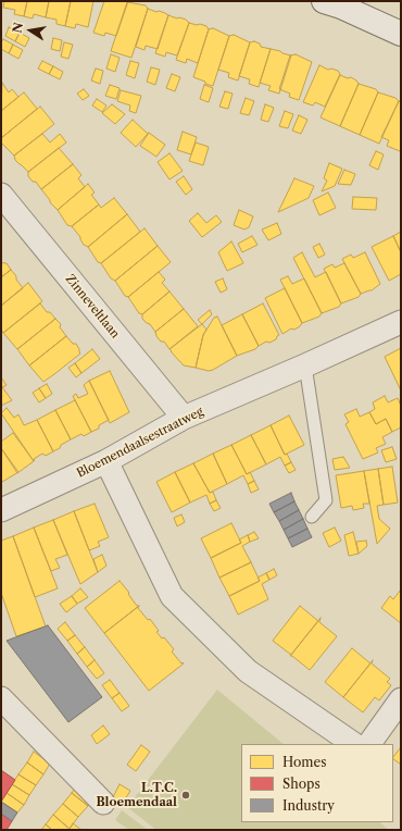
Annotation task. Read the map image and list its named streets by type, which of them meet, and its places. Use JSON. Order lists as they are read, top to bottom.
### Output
{
  "streets": {
    "street": ["Zinneveltlaan", "Bloemendaalsestraatweg"]
  },
  "crossings": [
    ["Zinneveltlaan", "Bloemendaalsestraatweg"]
  ],
  "places": ["L.T.C. Bloemendaal"],
  "legend": ["Homes", "Shops", "Industry"],
  "north": "left"
}
